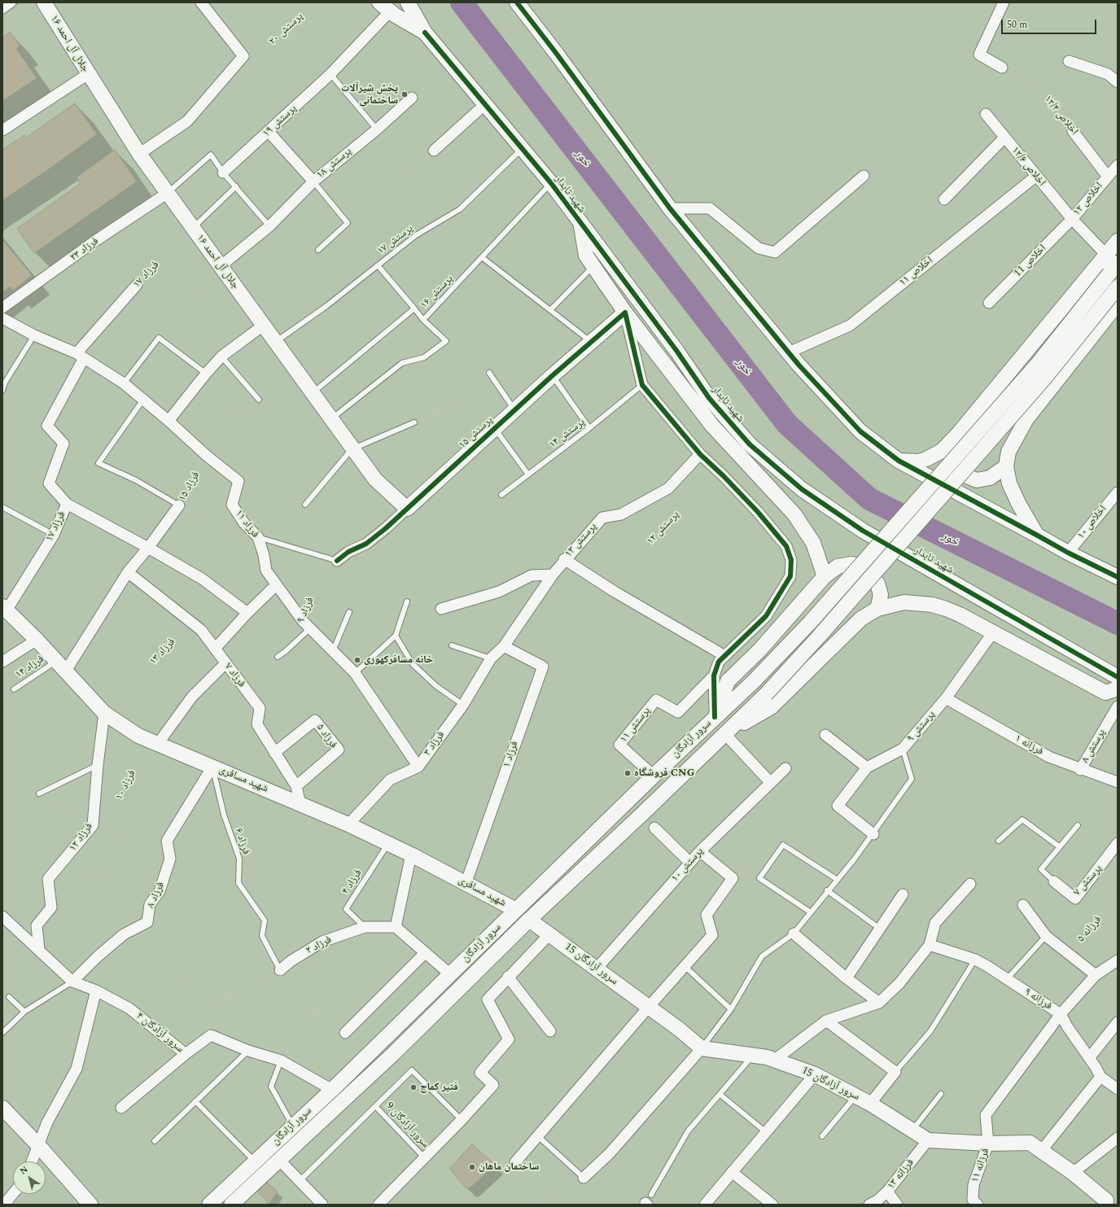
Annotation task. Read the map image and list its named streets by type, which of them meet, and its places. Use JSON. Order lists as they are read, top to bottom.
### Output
{
  "streets": {
    "main road": [
      "جلال آل احمد ۱۶",
      "شهید تابدار",
      "پرستش ۱۵",
      "سرور آزادگان",
      "شهید مسافری",
      "سرور آزادگان 15"
    ],
    "street": [
      "اخلاص ۱۲/۴",
      "پرستش ۱۹",
      "پرستش ۱۸",
      "اخلاص ۱۲/۶",
      "اخلاص ۱۲",
      "فرزاد ۲۳",
      "اخلاص 11",
      "اخلاص ۱۱",
      "فرزاد ۱۷",
      "فرزاد ۱۵",
      "اخلاص ۱۰",
      "فرزاد ۱۱",
      "پرستش ۱۳",
      "فرزاد ۷",
      "پرستش ۱۱",
      "پرستش ۹",
      "فرزاد ۵",
      "فرزاد ۳",
      "فرزانه ۱",
      "پرستش ۸",
      "فرزاد ۱",
      "فرزاد ۱۲",
      "پرستش ۱۰",
      "پرستش ۷",
      "فرزاد ۸",
      "فرزاد ۲",
      "فرزانه ۹",
      "سرور آزادگان ۴",
      "فرزانه ۱۱",
      "فرزانه ۱۳"
    ],
    "lane": [
      "پرستش ۱۷",
      "پرستش ۱۶",
      "پرستش ۱۴",
      "فرزاد ۹",
      "فرزاد ۱۴",
      "فرزاد ۶",
      "فرزاد ۴",
      "سرور آزادگان 9"
    ],
    "path": [
      "پرستش ۲۰",
      "پرستش ۱۲",
      "فرزاد ۱۳",
      "فرزاد ۱۰",
      "فرزانه ۵"
    ]
  },
  "crossings": [
    ["جلال آل احمد ۱۶", "پرستش ۱۸"],
    ["جلال آل احمد ۱۶", "پرستش ۱۷"],
    ["جلال آل احمد ۱۶", "فرزاد ۲۳"],
    ["جلال آل احمد ۱۶", "فرزاد ۱۷"],
    ["جلال آل احمد ۱۶", "پرستش ۱۶"],
    ["جلال آل احمد ۱۶", "پرستش ۱۵"],
    ["اخلاص ۱۲/۴", "اخلاص ۱۲"],
    ["پرستش ۱۹", "شهید تابدار"],
    ["اخلاص ۱۲/۶", "اخلاص ۱۲"],
    ["اخلاص ۱۲/۶", "اخلاص 11"],
    ["اخلاص ۱۲/۶", "اخلاص ۱۱"],
    ["اخلاص ۱۲/۶", "سرور آزادگان"],
    ["شهید تابدار", "پرستش ۱۷"],
    ["شهید تابدار", "پرستش ۱۶"],
    ["اخلاص ۱۲", "اخلاص 11"],
    ["فرزاد ۱۷", "شهید مسافری"],
    ["پرستش ۱۵", "فرزاد ۹"],
    ["فرزاد ۱۵", "فرزاد ۱۴"],
    ["فرزاد ۱۵", "فرزاد ۷"],
    ["فرزاد ۱۵", "شهید مسافری"],
    ["فرزاد ۱۱", "فرزاد ۹"],
    ["فرزاد ۱۱", "فرزاد ۳"],
    ["پرستش ۱۳", "فرزاد ۳"],
    ["فرزاد ۱۳", "فرزاد ۷"],
    ["فرزاد ۱۳", "شهید مسافری"],
    ["فرزاد ۱۳", "فرزاد ۱۲"],
    ["فرزاد ۱۴", "شهید مسافری"],
    ["پرستش ۱۱", "سرور آزادگان"],
    ["پرستش ۹", "فرزانه ۱"],
    ["سرور آزادگان", "شهید مسافری"],
    ["سرور آزادگان", "سرور آزادگان 15"],
    ["فرزاد ۳", "شهید مسافری"],
    ["فرزانه ۱", "پرستش ۸"],
    ["فرزاد ۱", "شهید مسافری"],
    ["شهید مسافری", "فرزاد ۱۰"],
    ["شهید مسافری", "فرزاد ۱۲"],
    ["شهید مسافری", "فرزاد ۶"],
    ["شهید مسافری", "فرزاد ۴"],
    ["پرستش ۱۰", "سرور آزادگان 15"],
    ["فرزاد ۴", "فرزاد ۲"],
    ["فرزاد ۸", "سرور آزادگان ۴"],
    ["سرور آزادگان 15", "فرزانه ۱۳"]
  ],
  "water": ["خور"],
  "places": [
    "پخش شیرآلات ساختمانی",
    "خانه مسافرکهوری",
    "فروشگاه CNG",
    "فتیر کماج",
    "ساختمان ماهان"
  ],
  "scale_bar": "50 m",
  "north": "top left"
}
